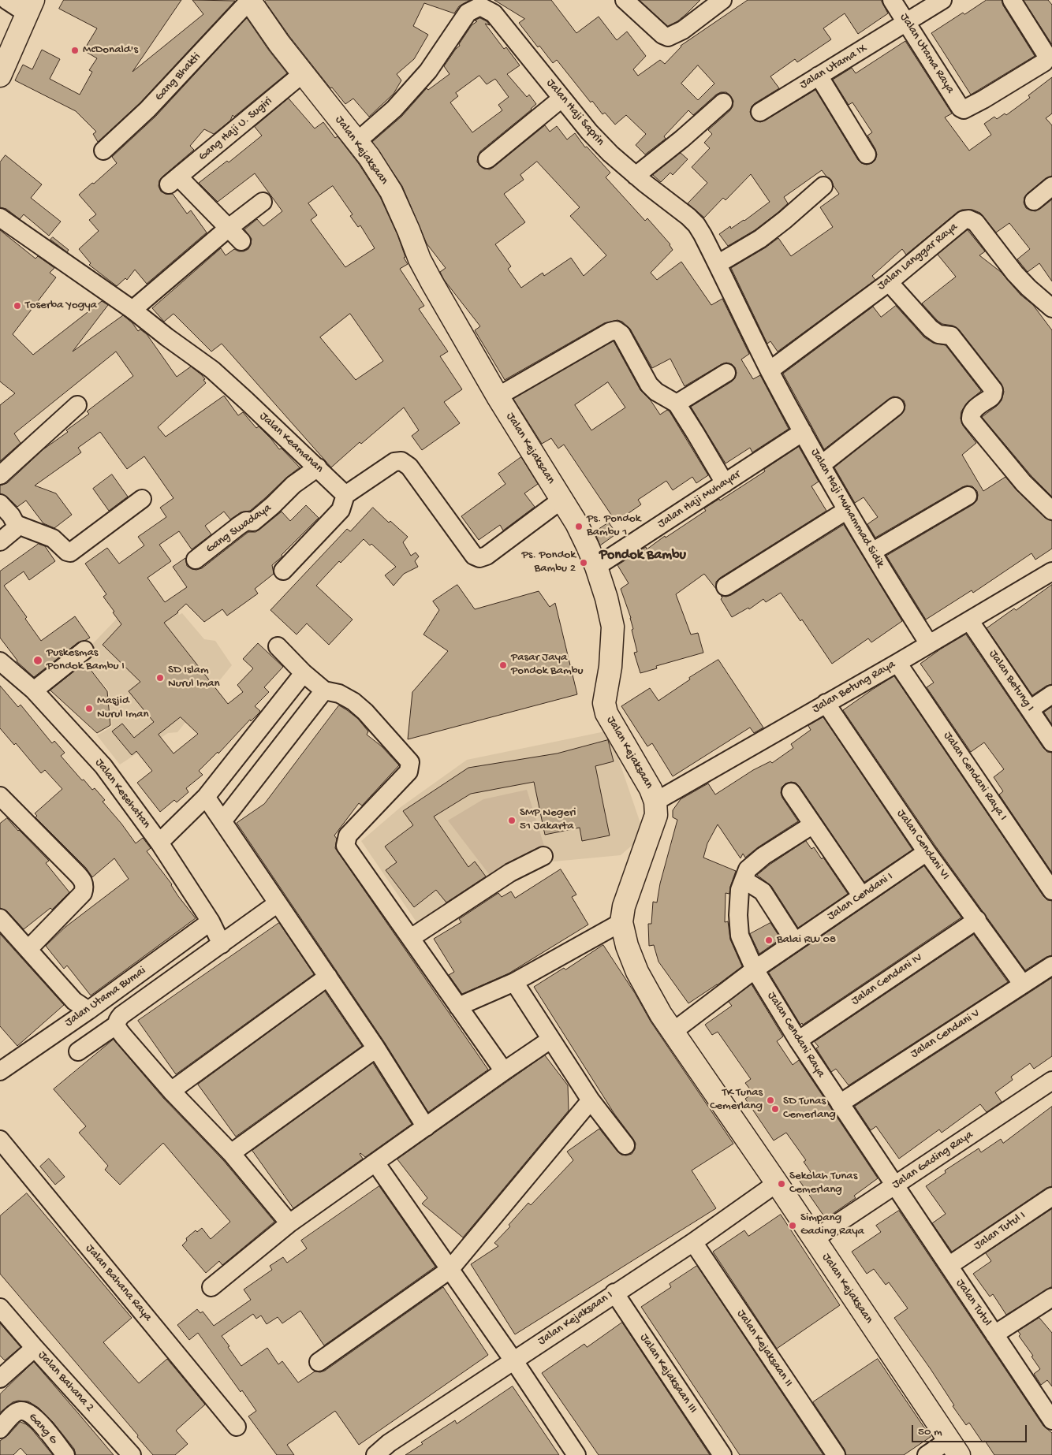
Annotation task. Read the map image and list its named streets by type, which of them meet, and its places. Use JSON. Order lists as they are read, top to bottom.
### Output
{
  "streets": {
    "street": [
      "Jalan Utama Raya",
      "Jalan Utama IX",
      "Gang Bhakti",
      "Jalan Haji Saprin",
      "Gang Haji U. Sugiri",
      "Jalan Kejaksaan",
      "Jalan Langgar Raya",
      "Jalan Keamanan",
      "Jalan Haji Muhayar",
      "Jalan Haji Muhammad Sidik",
      "Gang Swadaya",
      "Jalan Betung I",
      "Jalan Betung Raya",
      "Jalan Cendani Raya I",
      "Jalan Kesehatan",
      "Jalan Cendani VI",
      "Jalan Cendani I",
      "Jalan Cendani IV",
      "Jalan Utama Bumai",
      "Jalan Cendani V",
      "Jalan Cendani Raya",
      "Jalan Gading Raya",
      "Jalan Tutul I",
      "Jalan Bahana Raya",
      "Jalan Tutul",
      "Jalan Kejaksaan I",
      "Jalan Kejaksaan II",
      "Jalan Kejaksaan III",
      "Jalan Bahana 2",
      "Gang G"
    ]
  },
  "crossings": [
    ["Jalan Utama Raya", "Jalan Utama IX"],
    ["Gang Bhakti", "Jalan Kejaksaan"],
    ["Jalan Haji Saprin", "Jalan Kejaksaan"],
    ["Jalan Haji Saprin", "Jalan Langgar Raya"],
    ["Jalan Haji Saprin", "Jalan Haji Muhammad Sidik"],
    ["Gang Haji U. Sugiri", "Jalan Kejaksaan"],
    ["Jalan Kejaksaan", "Jalan Haji Muhayar"],
    ["Jalan Kejaksaan", "Jalan Betung Raya"],
    ["Jalan Kejaksaan", "Jalan Gading Raya"],
    ["Jalan Kejaksaan", "Jalan Kejaksaan I"],
    ["Jalan Langgar Raya", "Jalan Haji Muhammad Sidik"],
    ["Jalan Keamanan", "Gang Swadaya"],
    ["Jalan Haji Muhayar", "Jalan Haji Muhammad Sidik"],
    ["Jalan Haji Muhammad Sidik", "Jalan Betung Raya"],
    ["Jalan Betung I", "Jalan Betung Raya"],
    ["Jalan Betung Raya", "Jalan Cendani Raya I"],
    ["Jalan Betung Raya", "Jalan Cendani VI"],
    ["Jalan Kesehatan", "Jalan Utama Bumai"],
    ["Jalan Cendani VI", "Jalan Cendani I"],
    ["Jalan Cendani VI", "Jalan Cendani IV"],
    ["Jalan Cendani VI", "Jalan Cendani V"],
    ["Jalan Cendani I", "Jalan Cendani Raya"],
    ["Jalan Cendani IV", "Jalan Cendani Raya"],
    ["Jalan Cendani V", "Jalan Cendani Raya"],
    ["Jalan Cendani Raya", "Jalan Gading Raya"],
    ["Jalan Cendani Raya", "Jalan Tutul"],
    ["Jalan Gading Raya", "Jalan Tutul"],
    ["Jalan Tutul I", "Jalan Tutul"],
    ["Jalan Kejaksaan I", "Jalan Kejaksaan II"],
    ["Jalan Kejaksaan I", "Jalan Kejaksaan III"]
  ],
  "districts": ["Pondok Bambu"],
  "places": [
    "McDonald's",
    "Toserba Yogya",
    "Ps. Pondok Bambu 1",
    "Ps. Pondok Bambu 2",
    "Puskesmas Pondok Bambu I",
    "Pasar Jaya Pondok Bambu",
    "SD Islam Nurul Iman",
    "Masjid Nurul Iman",
    "SMP Negeri 51 Jakarta",
    "Balai RW 08",
    "TK Tunas Cemerlang",
    "SD Tunas Cemerlang",
    "Sekolah Tunas Cemerlang",
    "Simpang Gading Raya"
  ],
  "scale_bar": "50 m"
}
